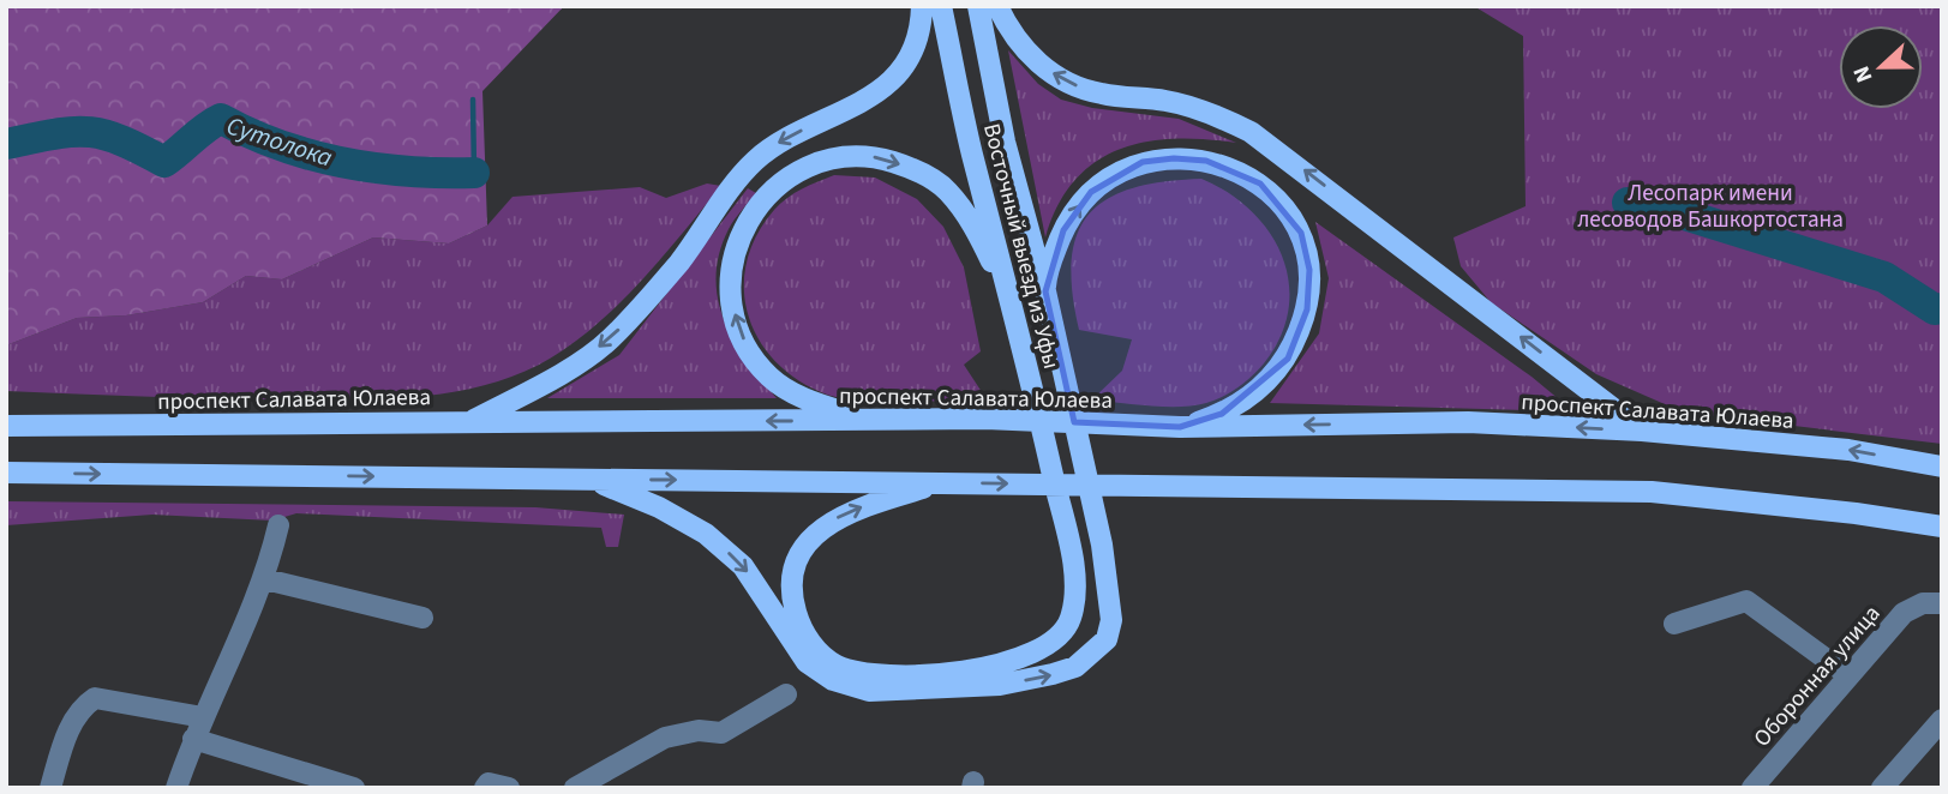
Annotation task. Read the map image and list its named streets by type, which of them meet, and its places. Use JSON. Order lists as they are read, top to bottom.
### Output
{
  "streets": {
    "main road": ["Восточный выезд из Уфы", "проспект Салавата Юлаева"],
    "street": ["Оборонная улица"]
  },
  "water": ["Сутолока"],
  "parks": ["Лесопарк имени лесоводов Башкортостана"],
  "north": "left"
}
